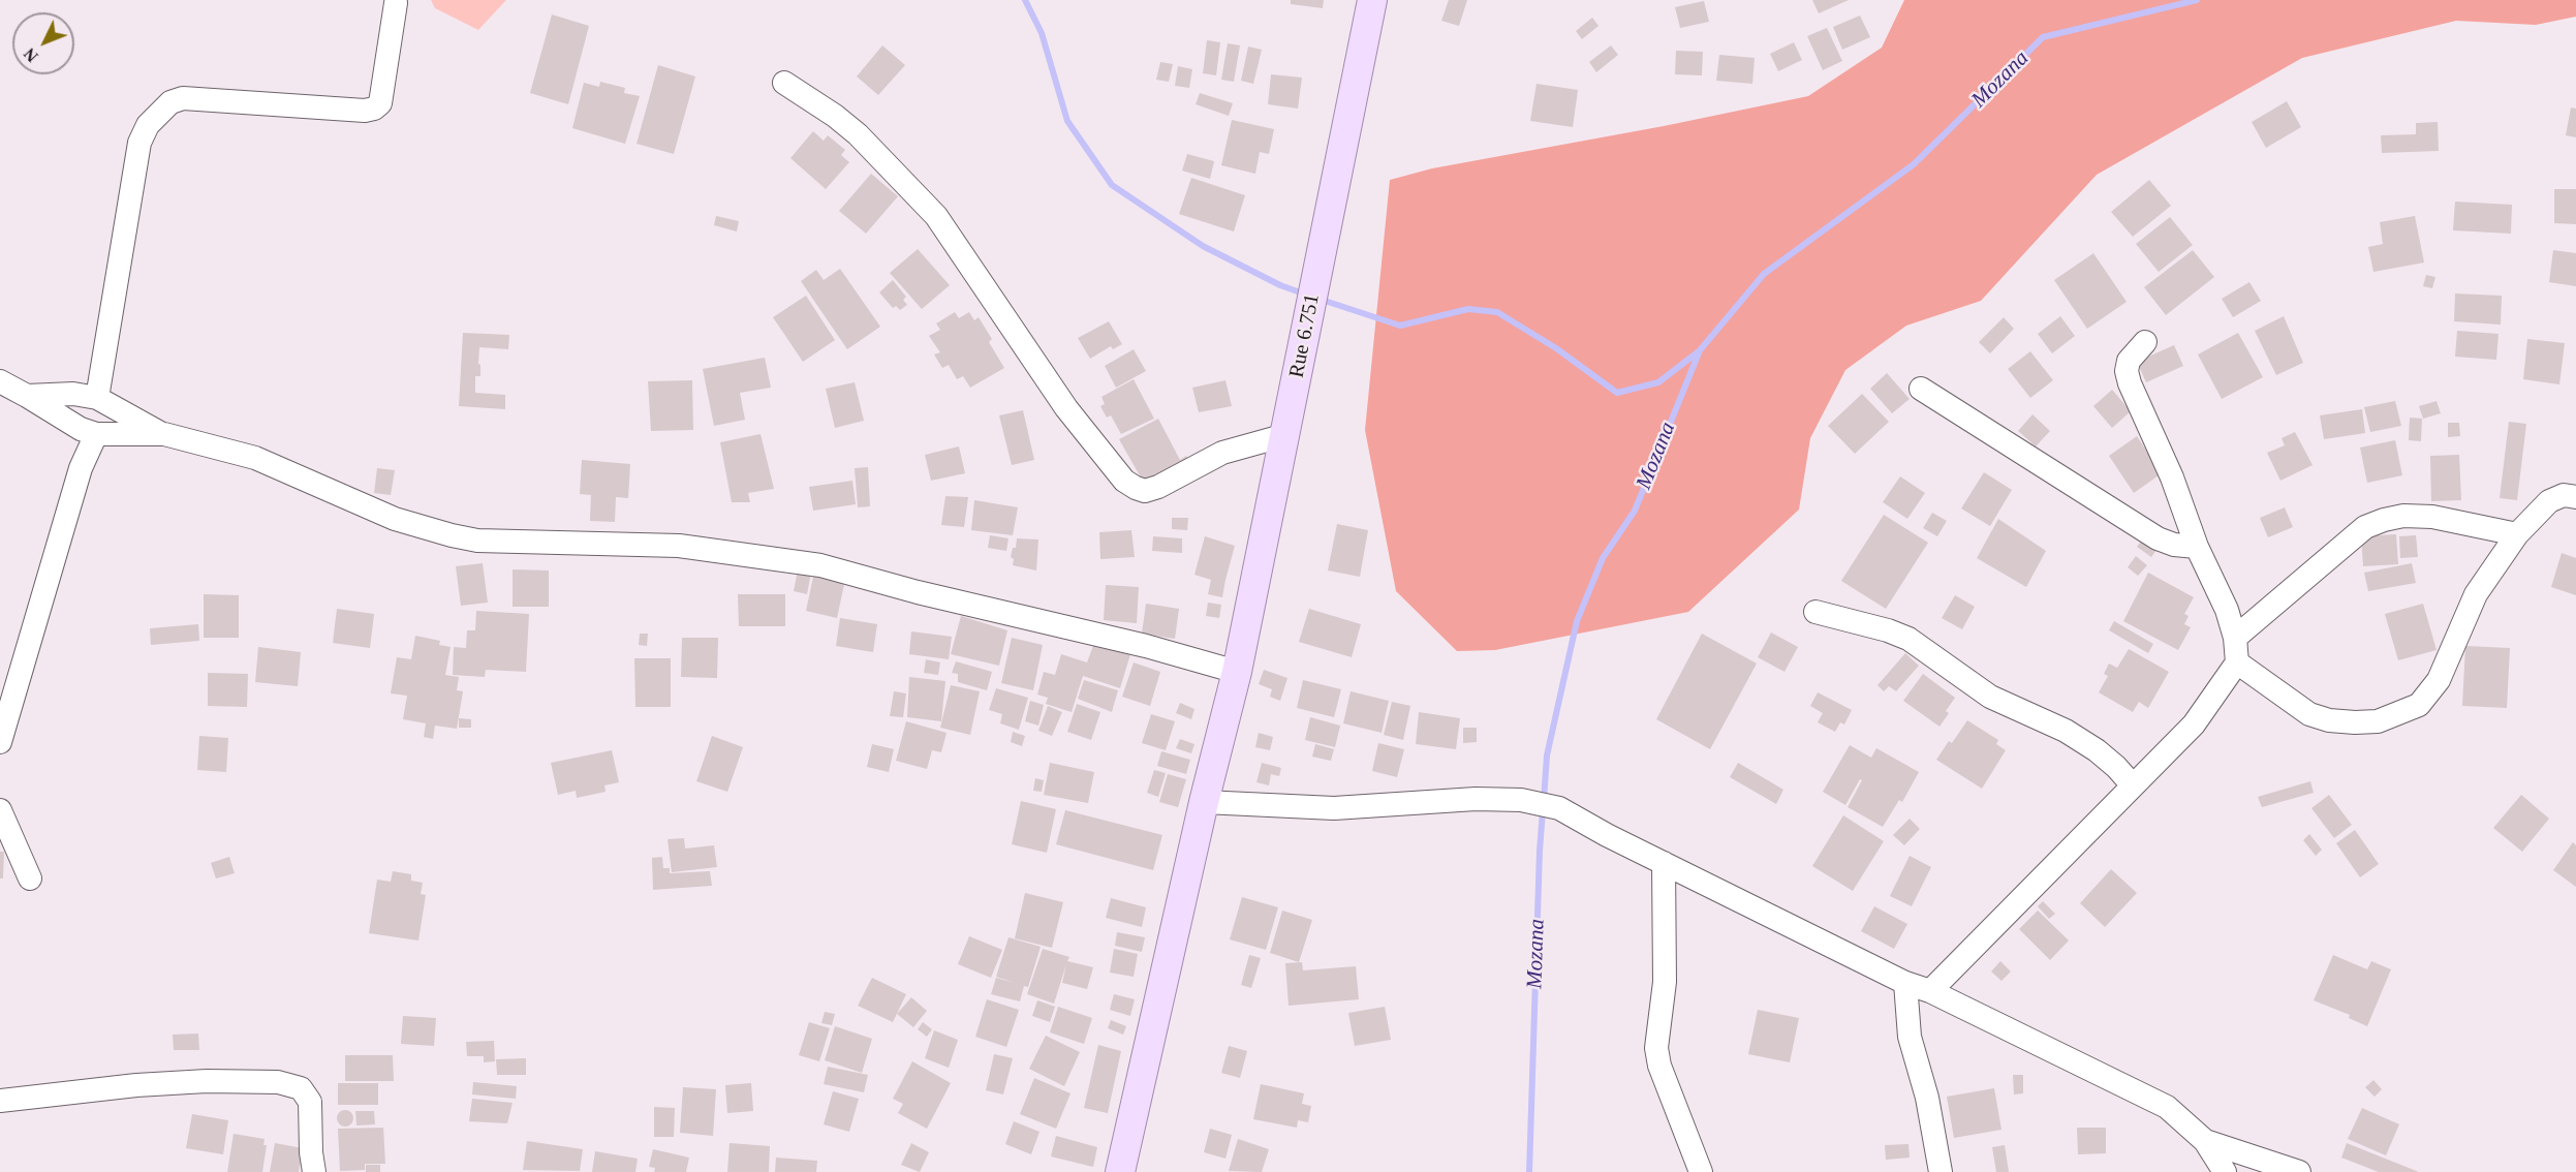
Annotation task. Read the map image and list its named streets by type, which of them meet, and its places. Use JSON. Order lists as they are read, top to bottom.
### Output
{
  "streets": {
    "main road": ["Rue 6.751"]
  },
  "water": ["Mozana"],
  "north": "bottom left"
}
